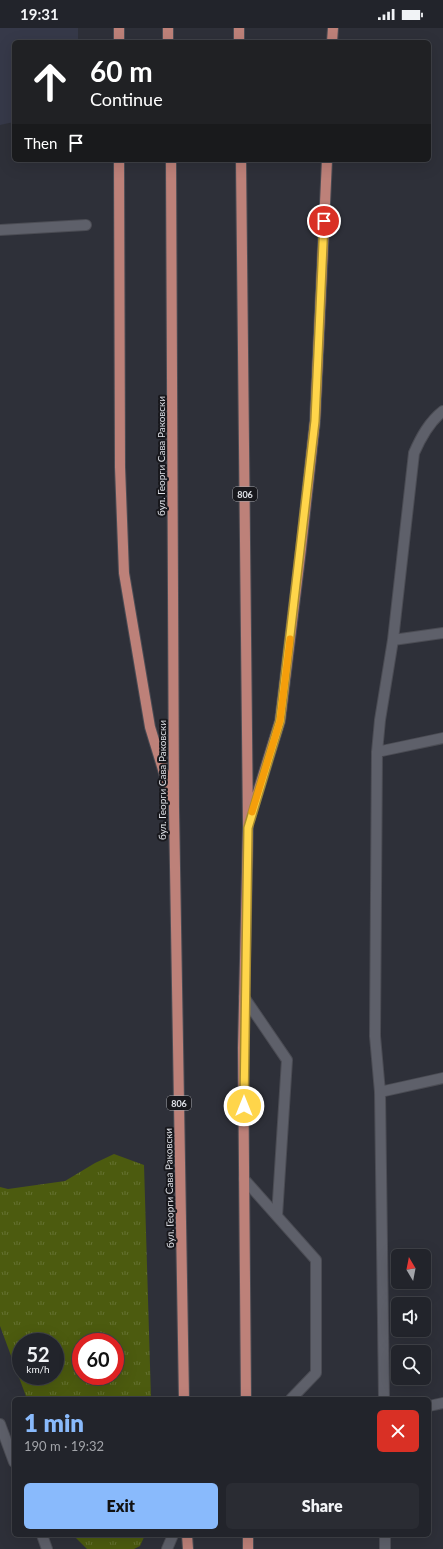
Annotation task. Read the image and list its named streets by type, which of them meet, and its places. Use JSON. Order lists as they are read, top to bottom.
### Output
{
  "streets": {
    "main road": ["бул. Георги Сава Раковски", "806"]
  },
  "north": "top",
  "page": {
    "status": "19:31",
    "turn": ["60 m", "Continue"],
    "then": "Then",
    "speed": "52 km/h",
    "limit": "60",
    "heading": ["1 min", "190 m · 19:32"],
    "buttons": ["Exit", "Share"]
  }
}
